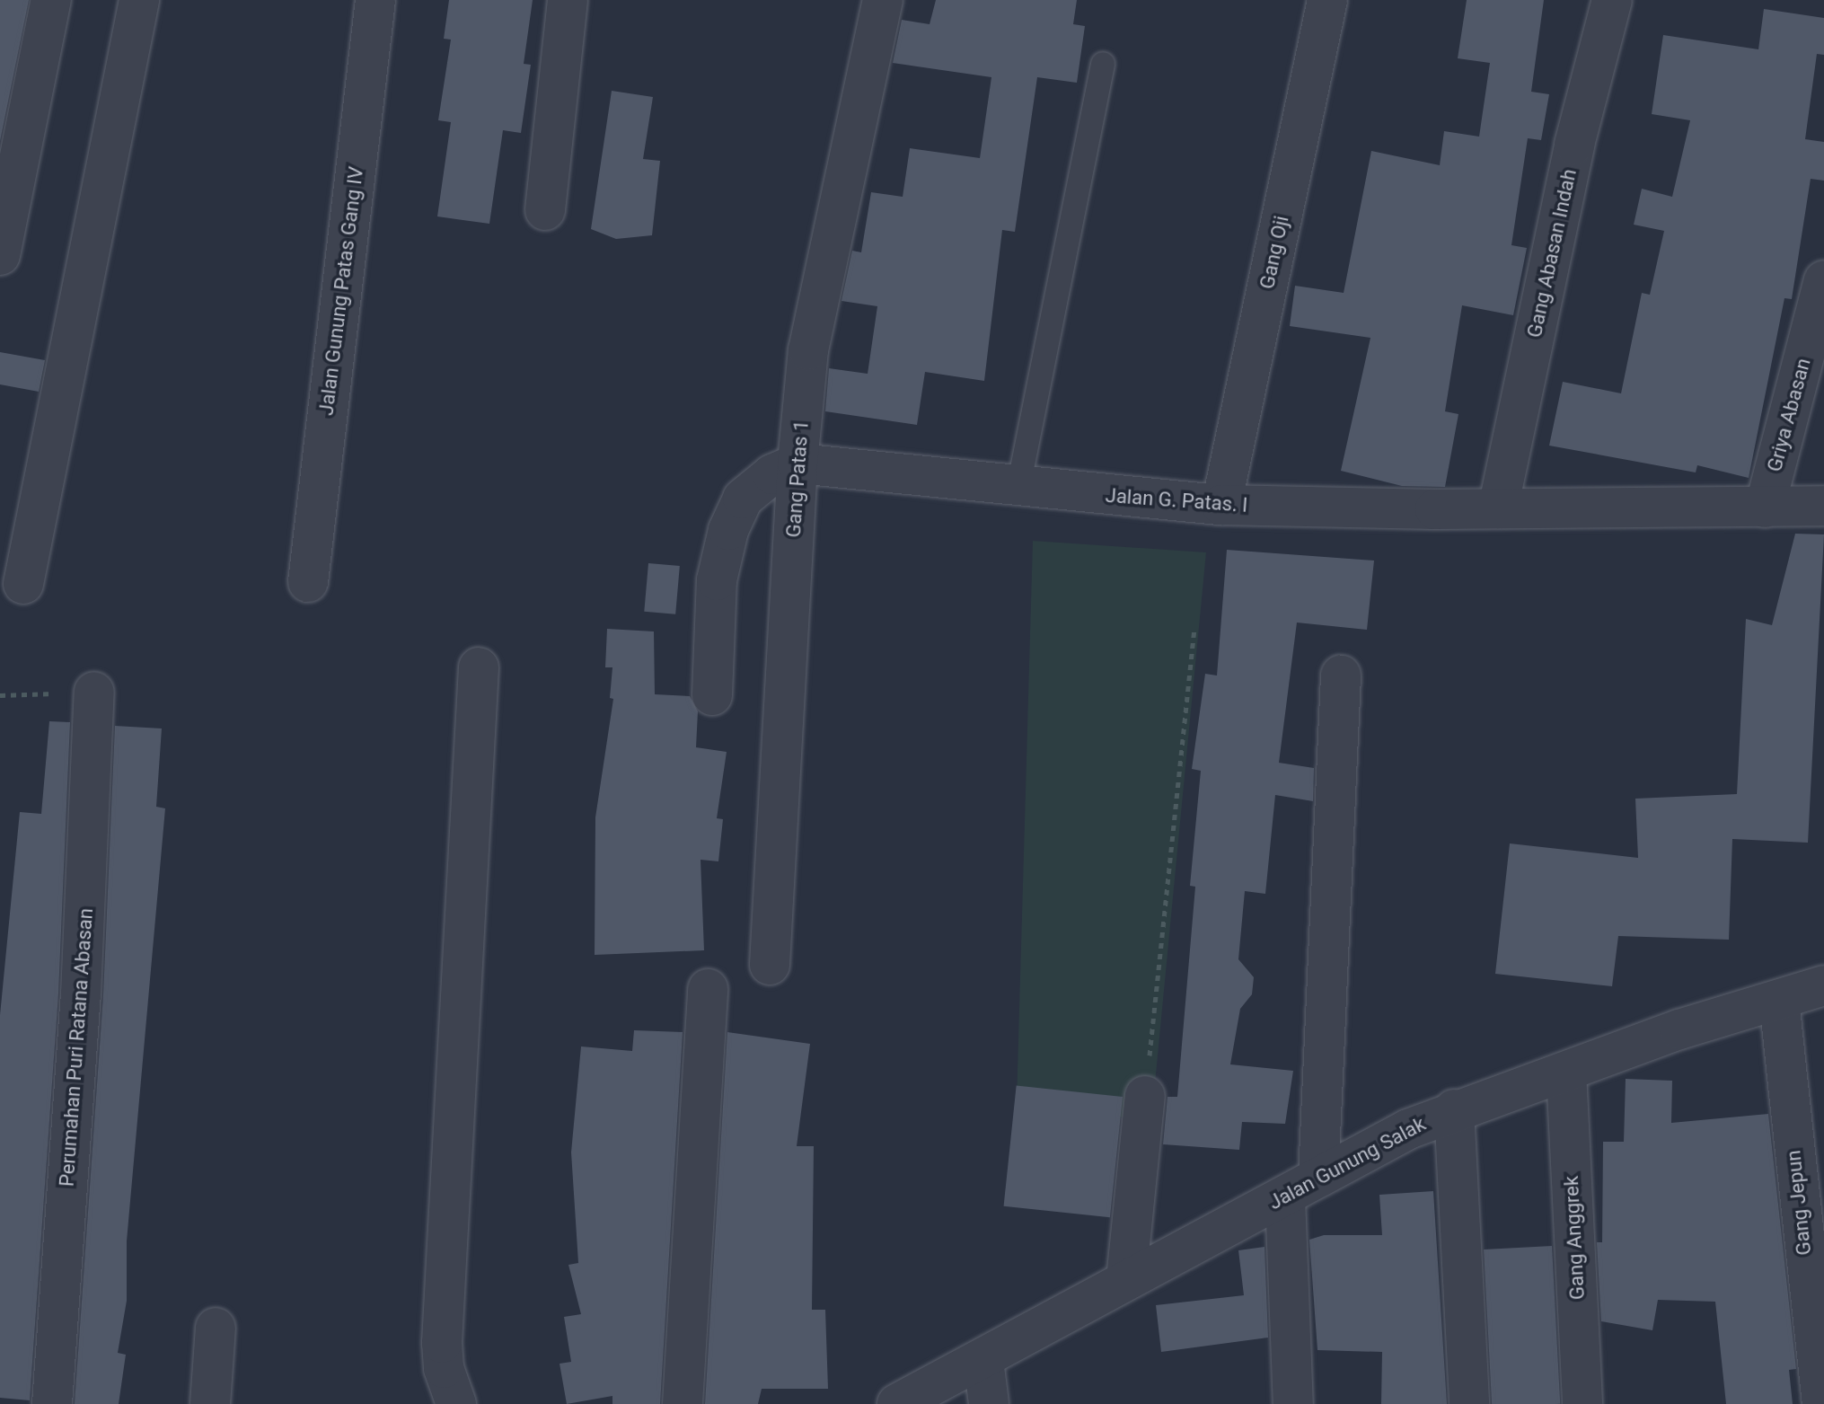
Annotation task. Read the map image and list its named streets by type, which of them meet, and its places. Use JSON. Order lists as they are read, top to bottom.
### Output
{
  "streets": {
    "street": [
      "Gang Oji",
      "Gang Abasan Indah",
      "Jalan Gunung Patas Gang IV",
      "Griya Abasan",
      "Gang Patas 1",
      "Jalan G. Patas. I",
      "Perumahan Puri Ratana Abasan",
      "Jalan Gunung Salak",
      "Gang Jepun",
      "Gang Anggrek"
    ]
  },
  "crossings": [
    ["Gang Oji", "Jalan G. Patas. I"],
    ["Gang Abasan Indah", "Jalan G. Patas. I"],
    ["Griya Abasan", "Jalan G. Patas. I"],
    ["Gang Patas 1", "Jalan G. Patas. I"],
    ["Jalan Gunung Salak", "Gang Jepun"],
    ["Jalan Gunung Salak", "Gang Anggrek"]
  ]
}
